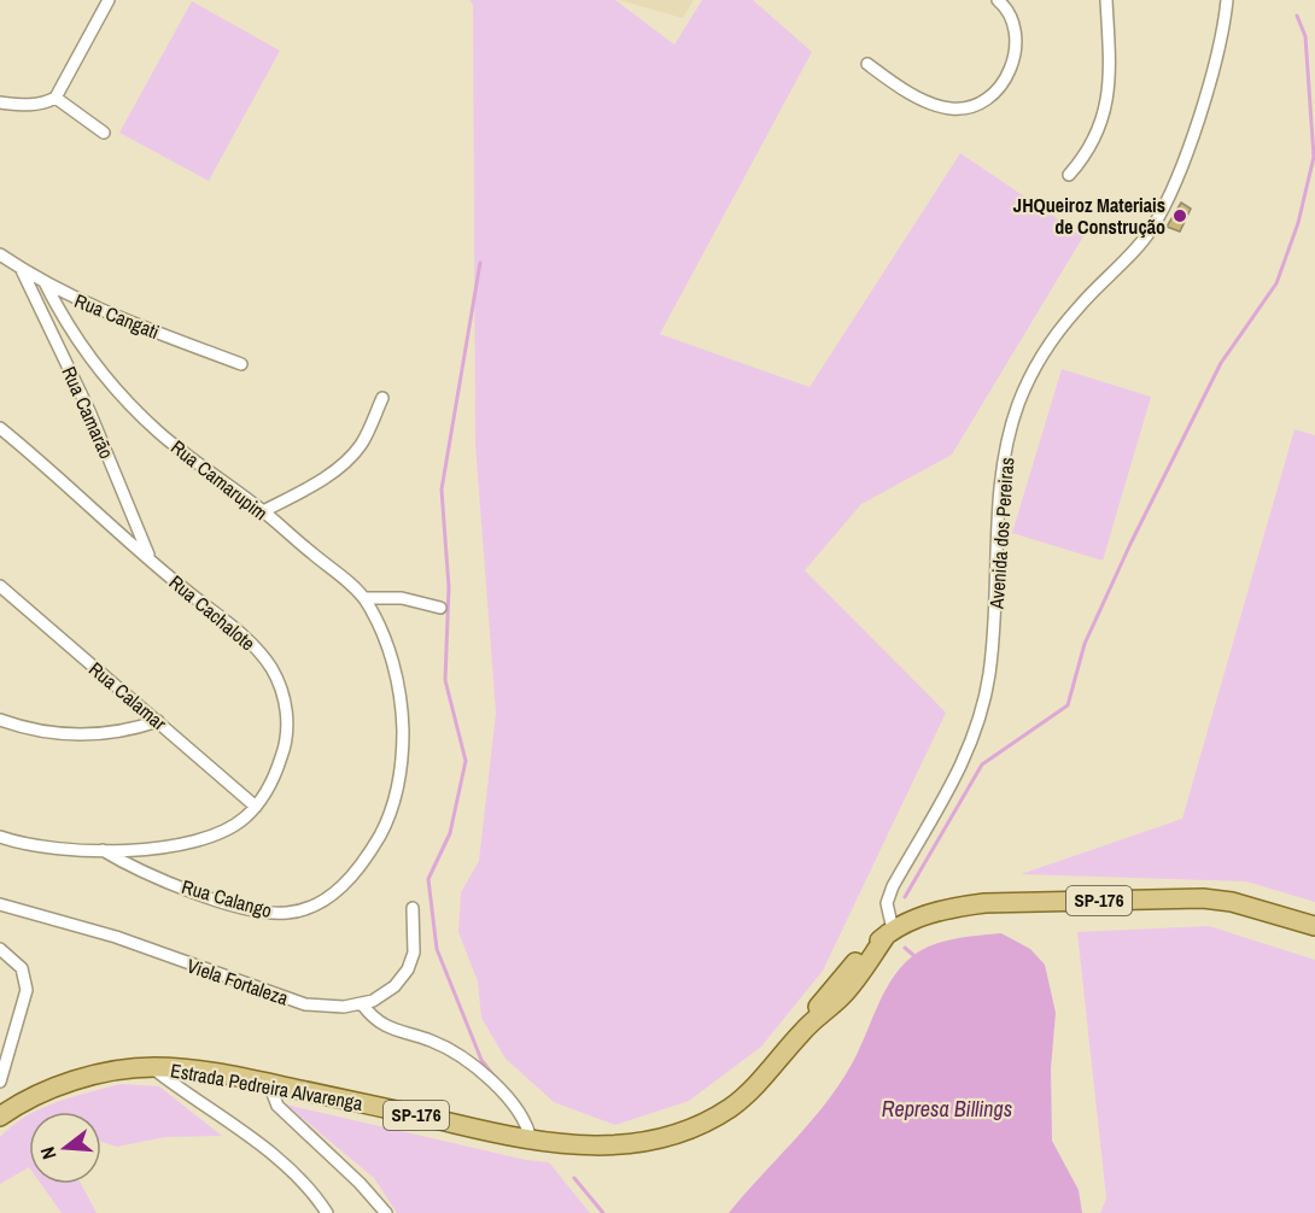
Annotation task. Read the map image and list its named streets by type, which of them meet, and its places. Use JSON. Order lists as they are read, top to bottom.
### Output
{
  "streets": {
    "main road": ["SP-176", "Estrada Pedreira Alvarenga"],
    "street": [
      "Rua Cangati",
      "Rua Camarão",
      "Rua Camarupim",
      "Avenida dos Pereiras",
      "Rua Cachalote",
      "Rua Calamar",
      "Rua Calango",
      "Viela Fortaleza"
    ]
  },
  "crossings": [
    ["Rua Cangati", "Rua Camarão"],
    ["Rua Cangati", "Rua Camarupim"],
    ["Rua Camarão", "Rua Cachalote"],
    ["Rua Camarupim", "Rua Calango"],
    ["Avenida dos Pereiras", "SP-176"],
    ["Avenida dos Pereiras", "Estrada Pedreira Alvarenga"],
    ["Rua Cachalote", "Rua Calamar"],
    ["Rua Cachalote", "Rua Calango"],
    ["SP-176", "Estrada Pedreira Alvarenga"]
  ],
  "water": ["Represa Billings"],
  "places": ["JHQueiroz Materiais de Construção"],
  "north": "left"
}
